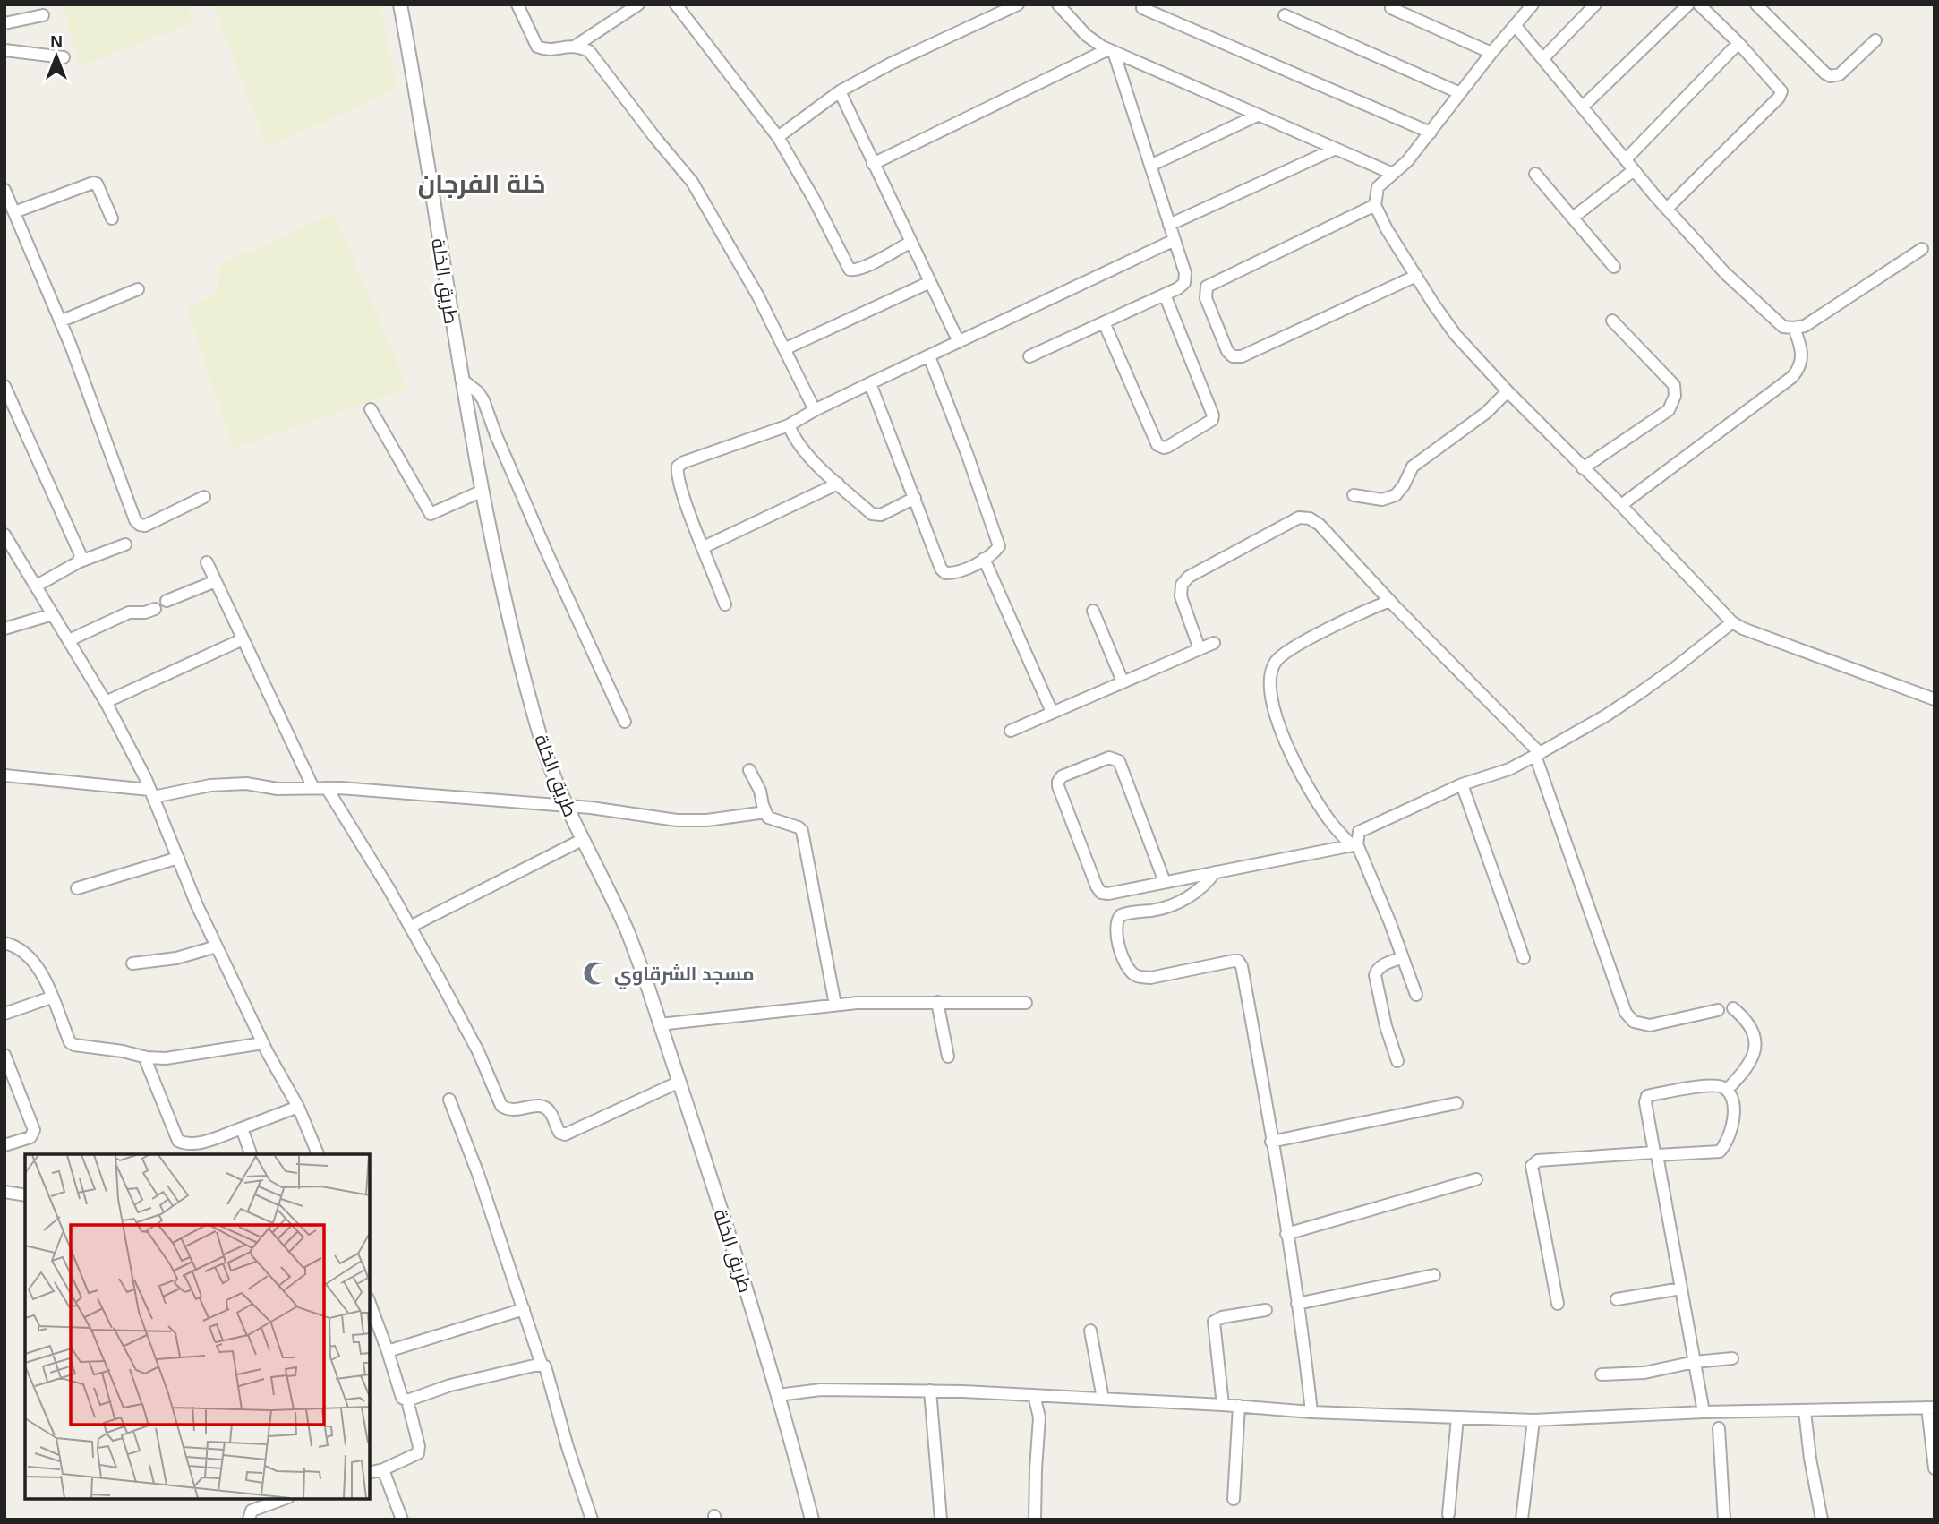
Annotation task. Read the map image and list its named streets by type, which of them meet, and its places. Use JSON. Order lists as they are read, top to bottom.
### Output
{
  "streets": {
    "street": ["طريق الخلة"]
  },
  "districts": ["خلة الفرجان"],
  "places": {
    "mosque": ["مسجد الشرقاوي"]
  },
  "north": "top"
}
